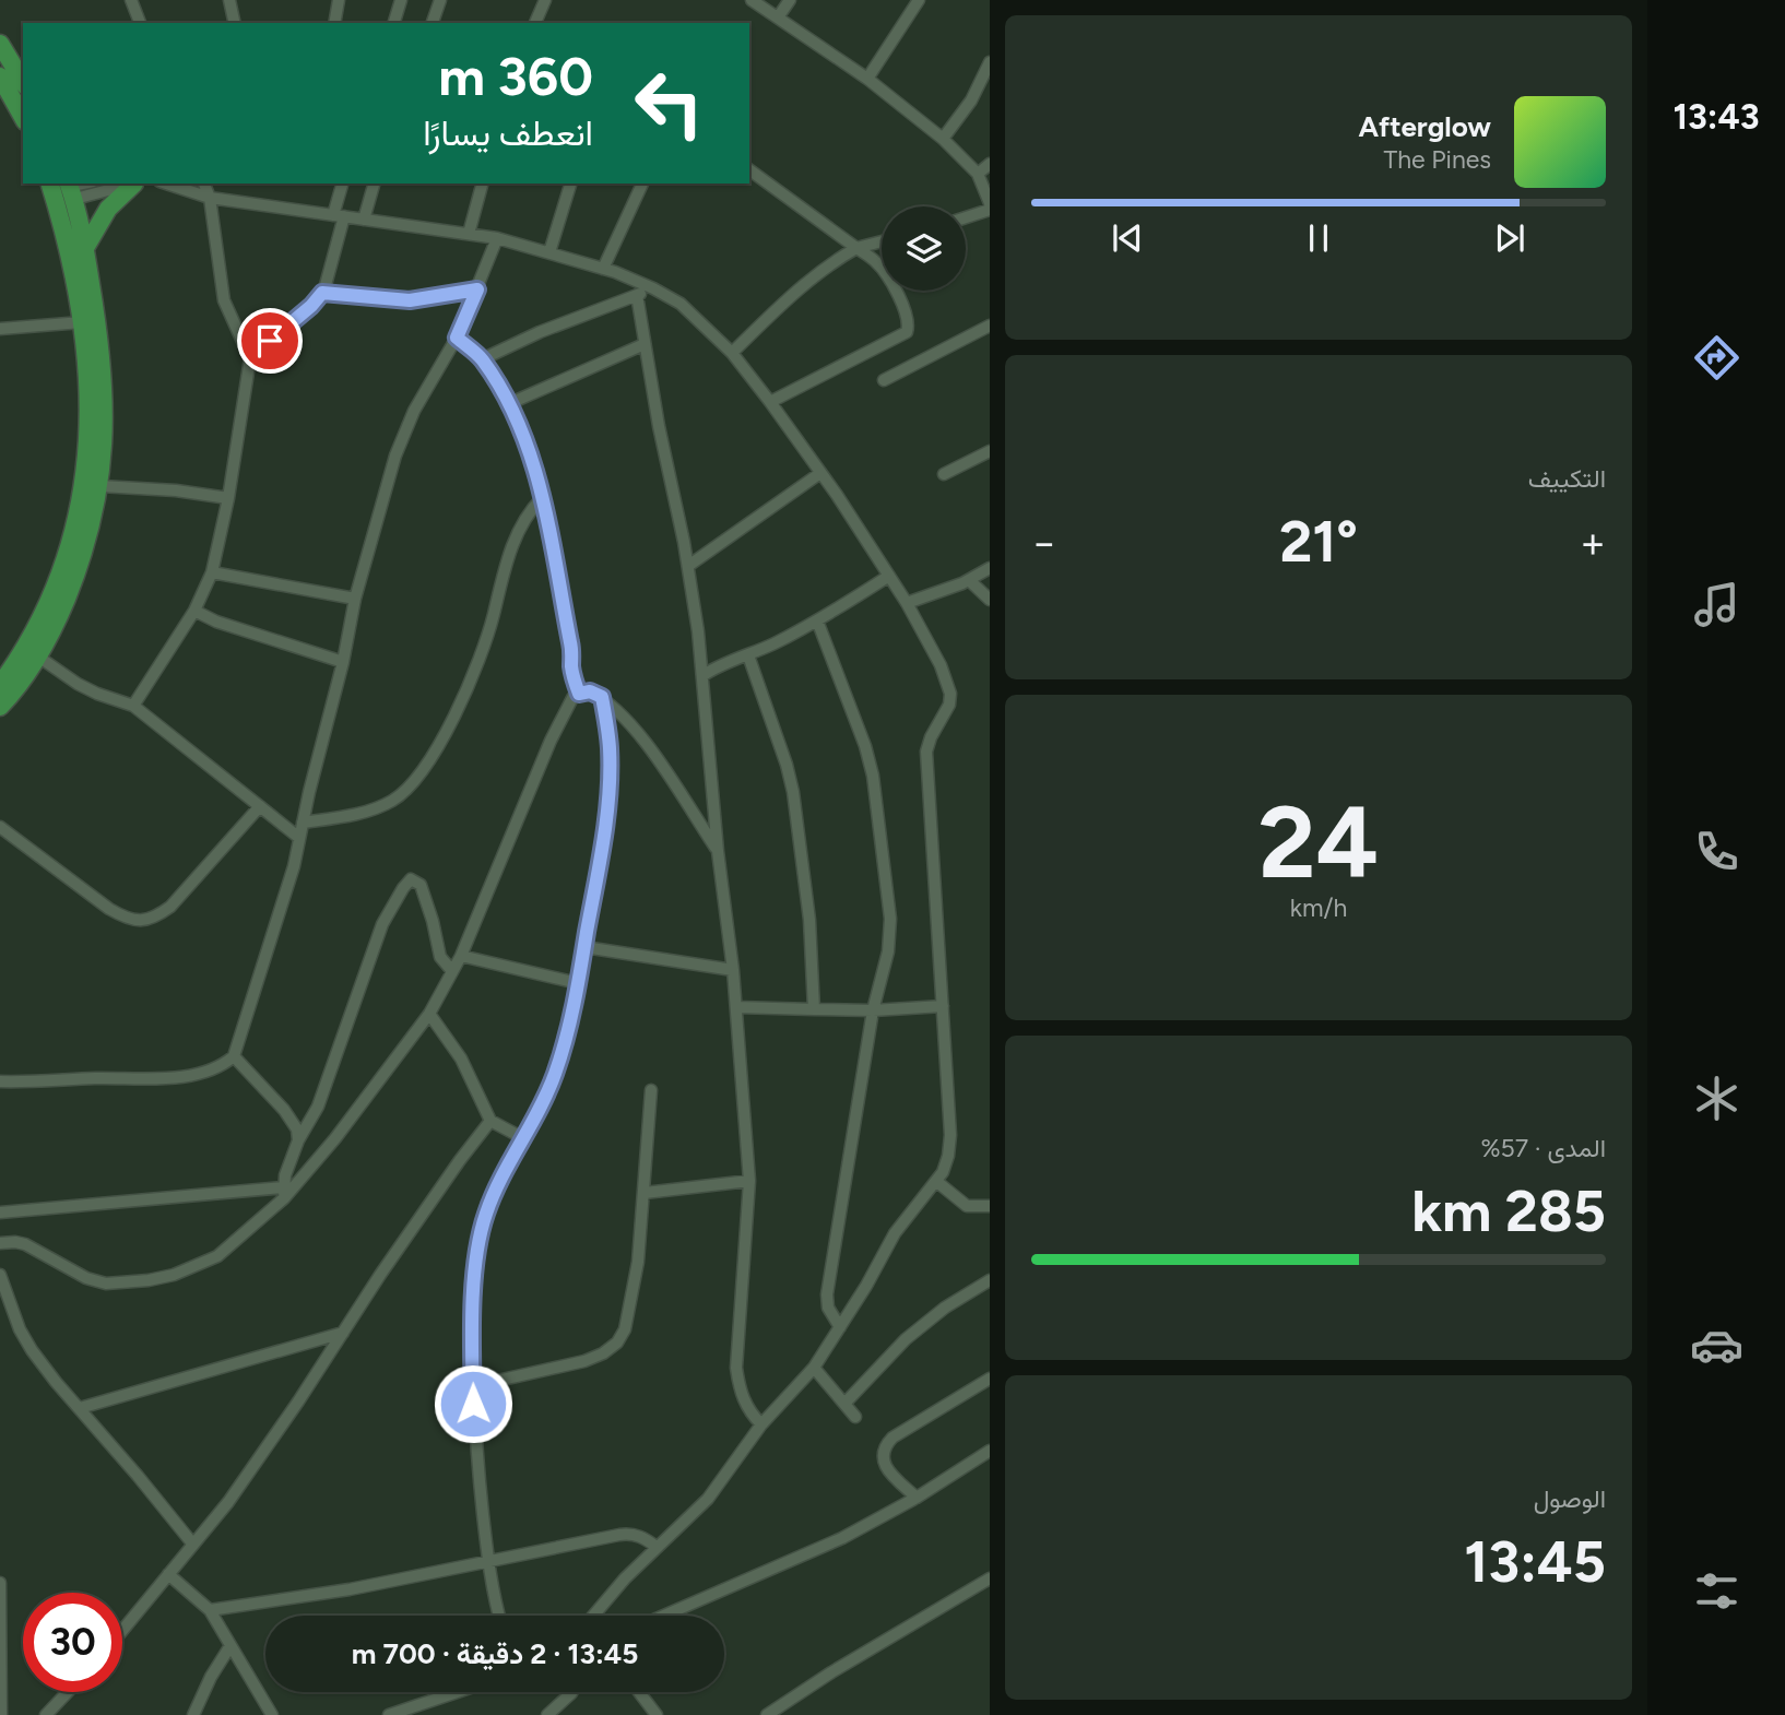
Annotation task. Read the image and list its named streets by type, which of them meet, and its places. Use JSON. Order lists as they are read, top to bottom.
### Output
{
  "page": {
    "tabs": "13:43",
    "turn": ["360 m", "انعطف يسارًا"],
    "song": ["Afterglow", "The Pines"],
    "tile": [
      "التكييف",
      ["24", "km/h"],
      ["المدى · 57%", "285 km"],
      ["الوصول", "13:45"]
    ],
    "heat": ["−", "21°", "+"],
    "limit": "30",
    "trip": "13:45 · 2 دقيقة · 700 m"
  }
}
